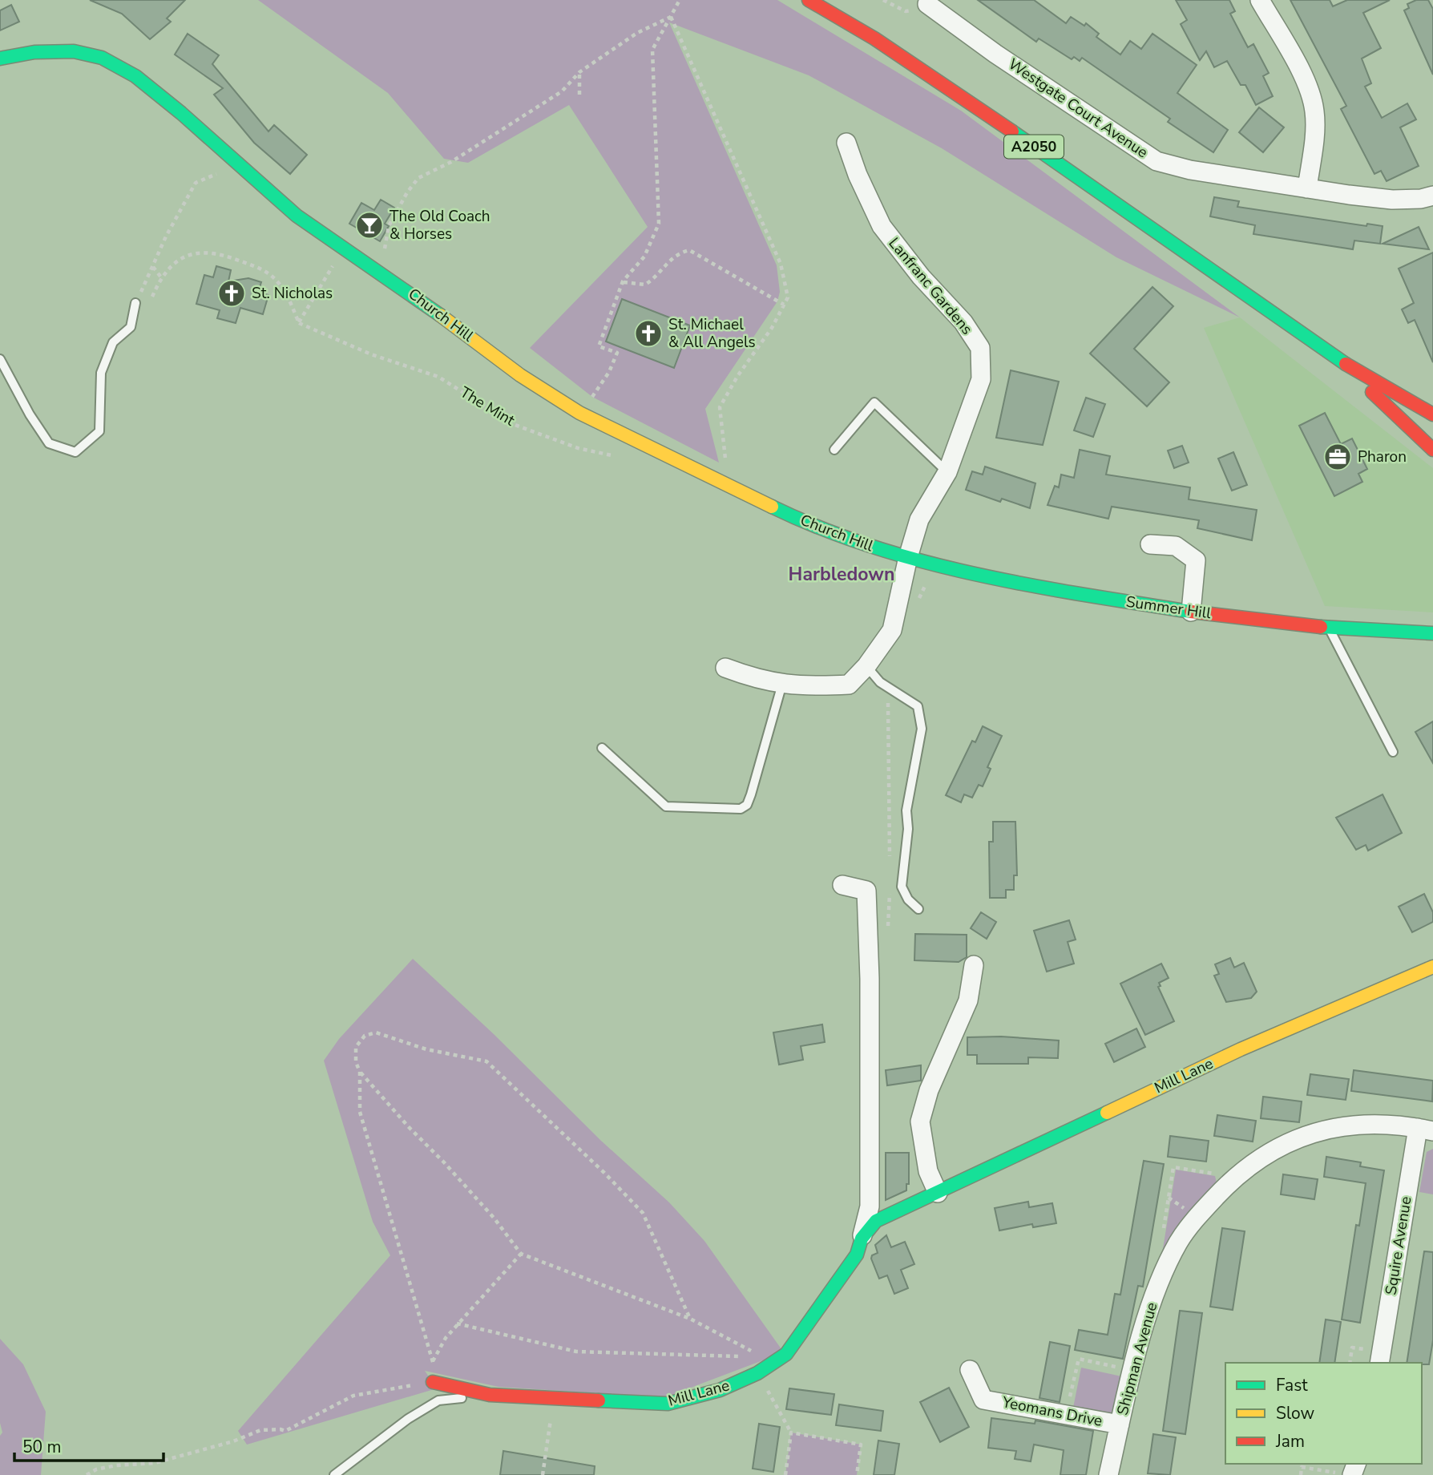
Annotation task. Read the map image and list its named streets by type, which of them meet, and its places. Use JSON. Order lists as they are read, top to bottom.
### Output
{
  "streets": {
    "street": [
      "Westgate Court Avenue",
      "A2050",
      "Lanfranc Gardens",
      "Church Hill",
      "Summer Hill",
      "Mill Lane",
      "Squire Avenue",
      "Shipman Avenue",
      "Yeomans Drive"
    ],
    "path": ["The Mint"]
  },
  "crossings": [
    ["Lanfranc Gardens", "Church Hill"],
    ["Lanfranc Gardens", "Summer Hill"],
    ["Church Hill", "Summer Hill"],
    ["Squire Avenue", "Shipman Avenue"],
    ["Shipman Avenue", "Yeomans Drive"]
  ],
  "districts": ["Harbledown"],
  "places": {
    "bar": ["The Old Coach & Horses"],
    "church": ["St. Nicholas", "St. Michael & All Angels"],
    "office": ["Pharon"]
  },
  "legend": ["Fast", "Slow", "Jam"],
  "scale_bar": "50 m"
}
